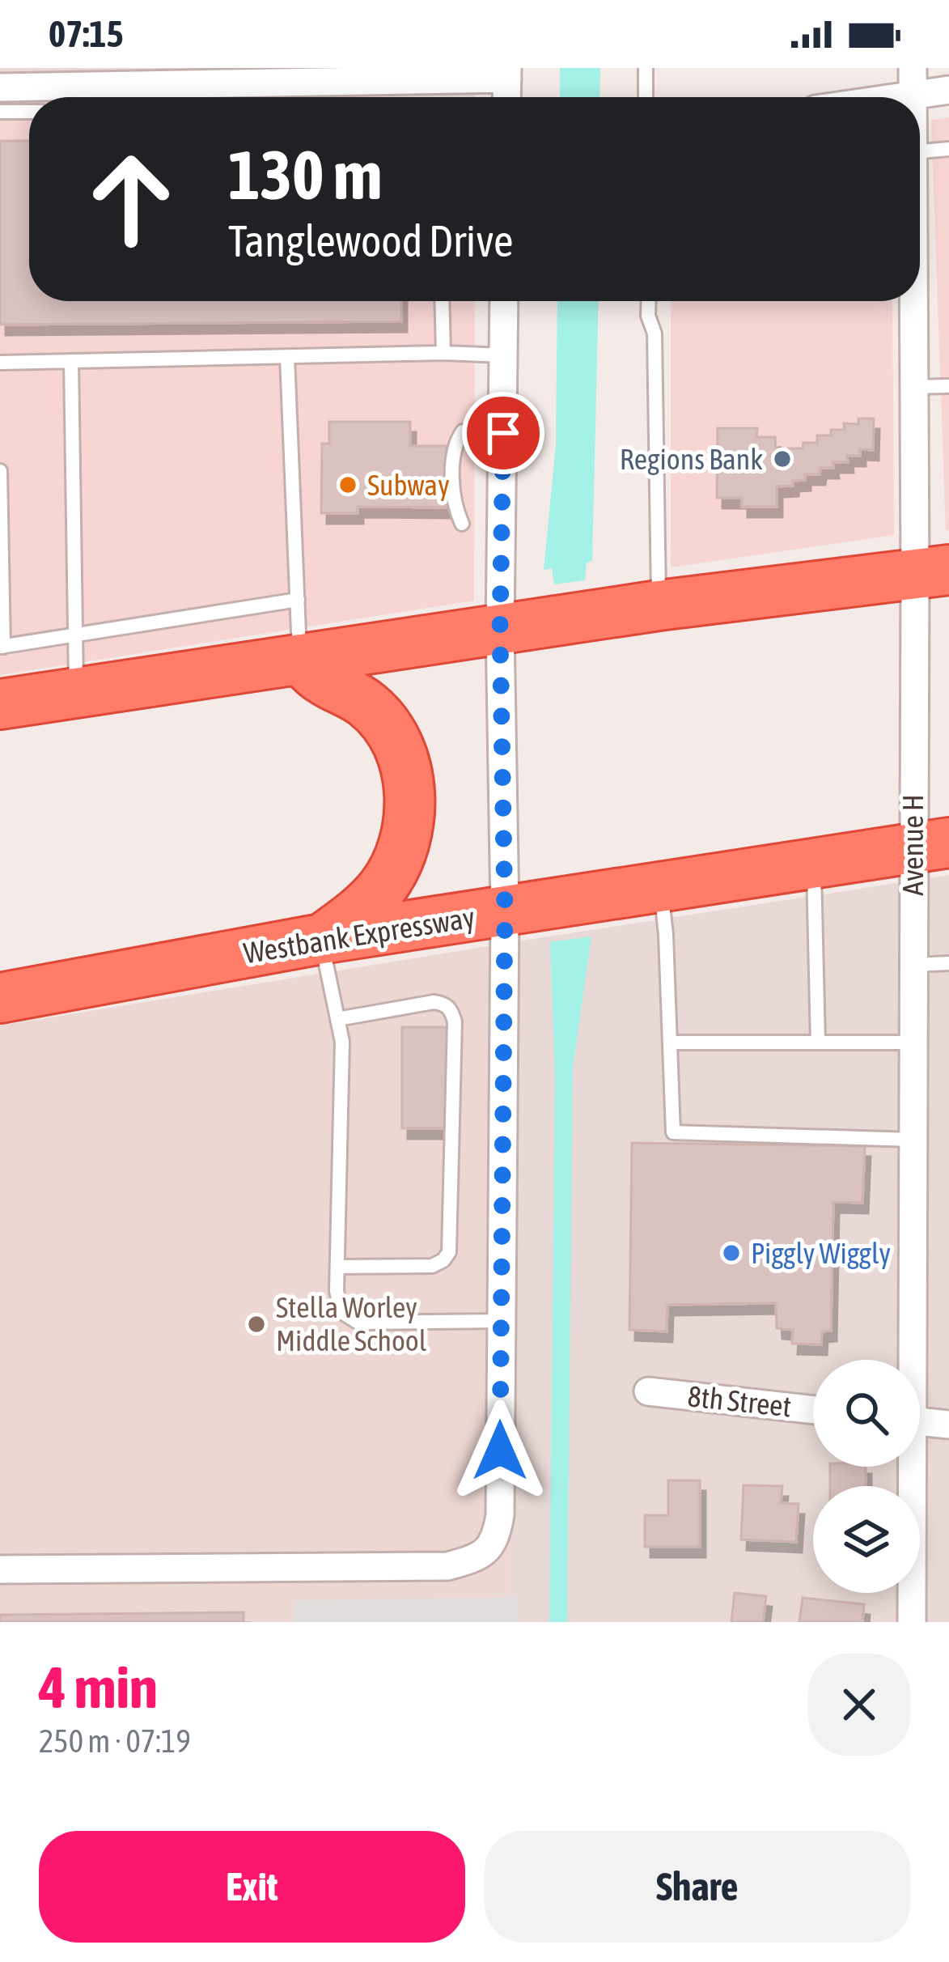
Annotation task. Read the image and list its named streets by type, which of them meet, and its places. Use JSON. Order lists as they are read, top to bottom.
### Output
{
  "streets": {
    "highway": ["Westbank Expressway"],
    "street": ["Avenue H", "8th Street"]
  },
  "crossings": [
    ["Avenue H", "Westbank Expressway"]
  ],
  "places": [
    "Regions Bank",
    "Subway",
    "Piggly Wiggly",
    "Stella Worley Middle School"
  ],
  "page": {
    "status": "07:15",
    "turn": ["130 m", "Tanglewood Drive"],
    "heading": ["4 min", "250 m · 07:19"],
    "buttons": ["Exit", "Share"]
  }
}
